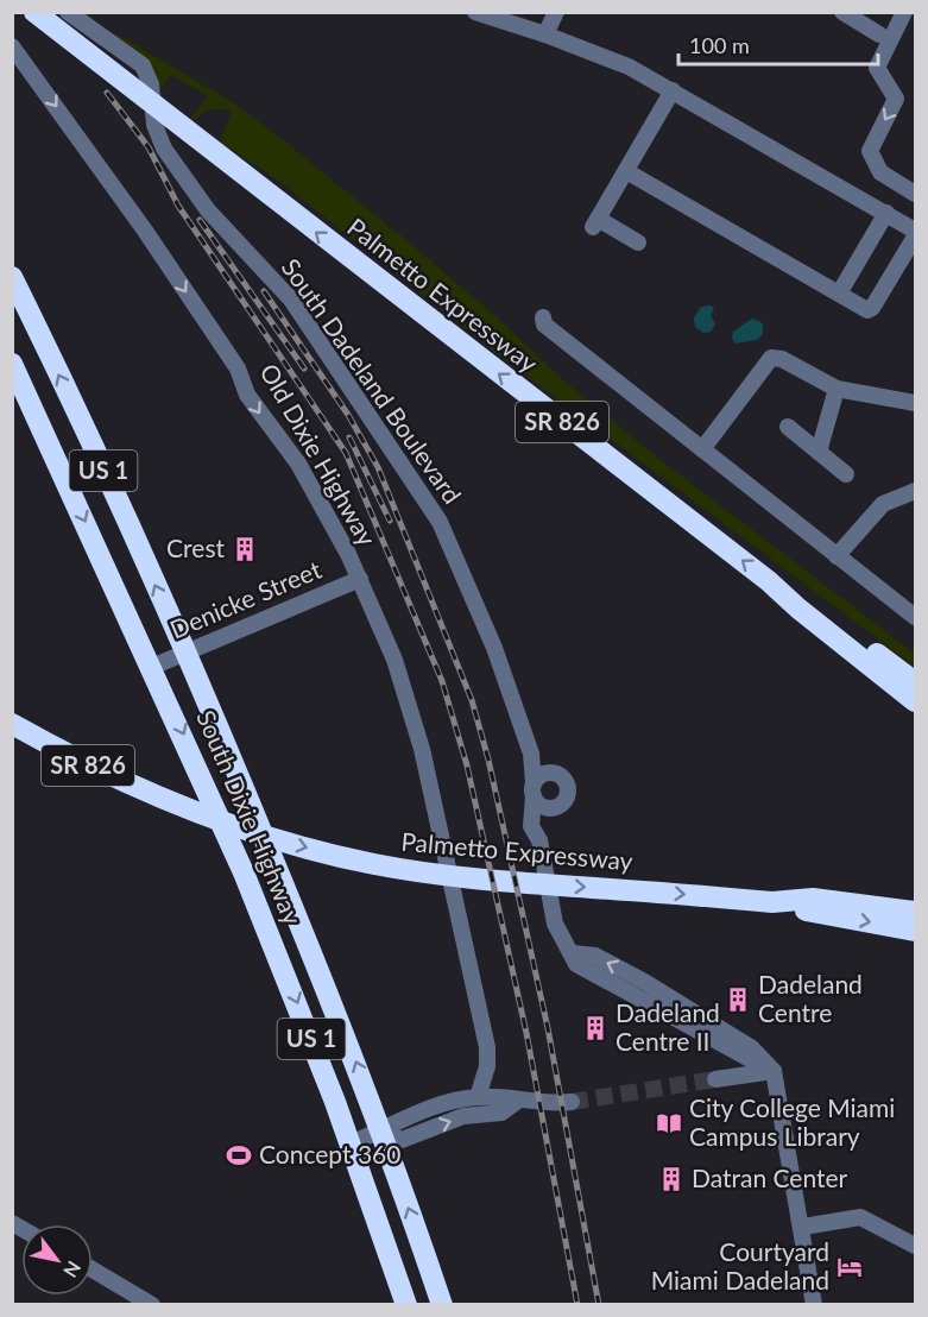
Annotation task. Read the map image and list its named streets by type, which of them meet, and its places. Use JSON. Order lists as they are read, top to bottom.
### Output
{
  "streets": {
    "highway": [
      "Palmetto Expressway",
      "SR 826",
      "US 1",
      "South Dixie Highway"
    ],
    "street": ["South Dadeland Boulevard", "Old Dixie Highway", "Denicke Street"]
  },
  "crossings": [
    ["Old Dixie Highway", "Denicke Street"],
    ["US 1", "South Dixie Highway"],
    ["Denicke Street", "South Dixie Highway"]
  ],
  "one_way": ["Old Dixie Highway"],
  "places": {
    "building": [
      "Crest",
      "Dadeland Centre",
      "Dadeland Centre II",
      "Datran Center"
    ],
    "library": ["City College Miami Campus Library"],
    "sports": ["Concept 360"],
    "hotel": ["Courtyard Miami Dadeland"]
  },
  "scale_bar": "100 m",
  "north": "bottom right"
}
